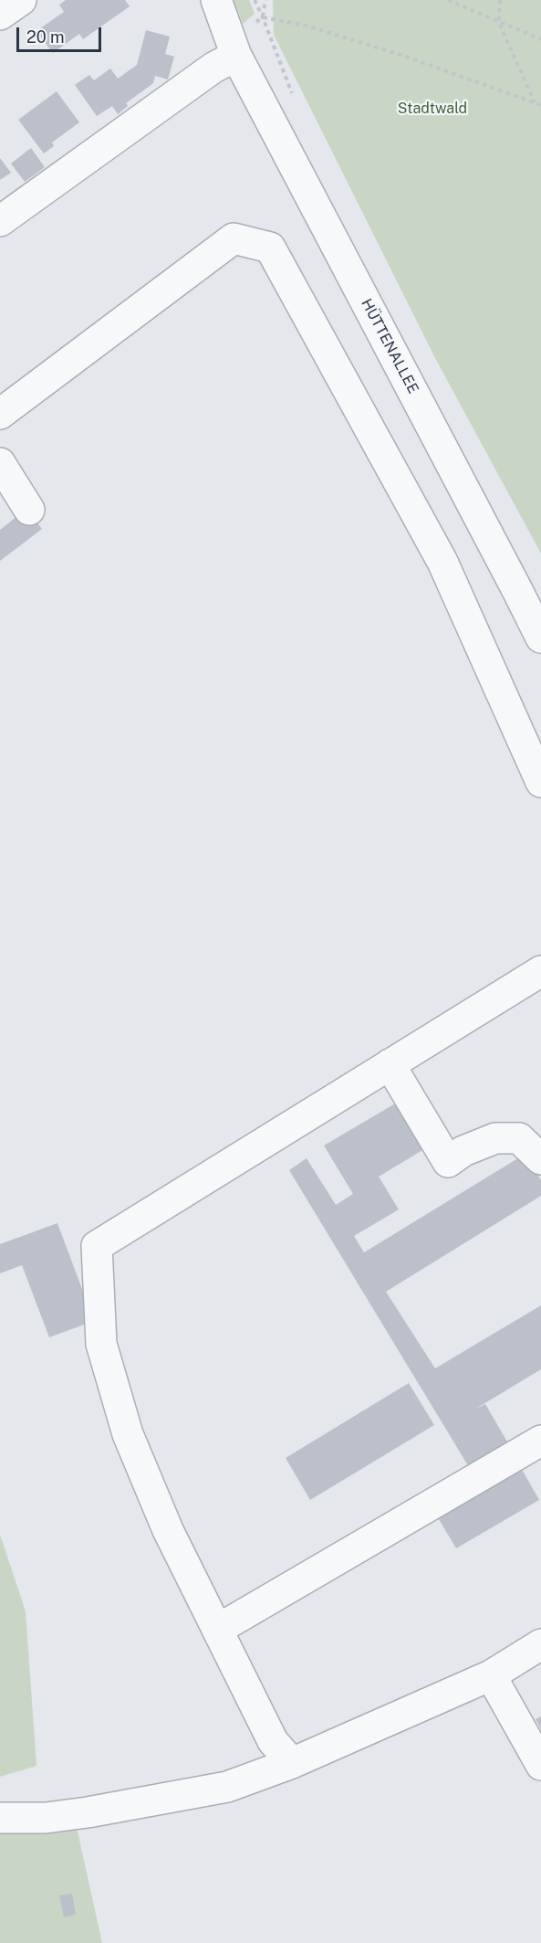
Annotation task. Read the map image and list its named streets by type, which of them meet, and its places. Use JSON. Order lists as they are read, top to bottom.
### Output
{
  "streets": {
    "street": ["HÜTTENALLEE"]
  },
  "parks": ["Stadtwald"],
  "scale_bar": "20 m"
}
